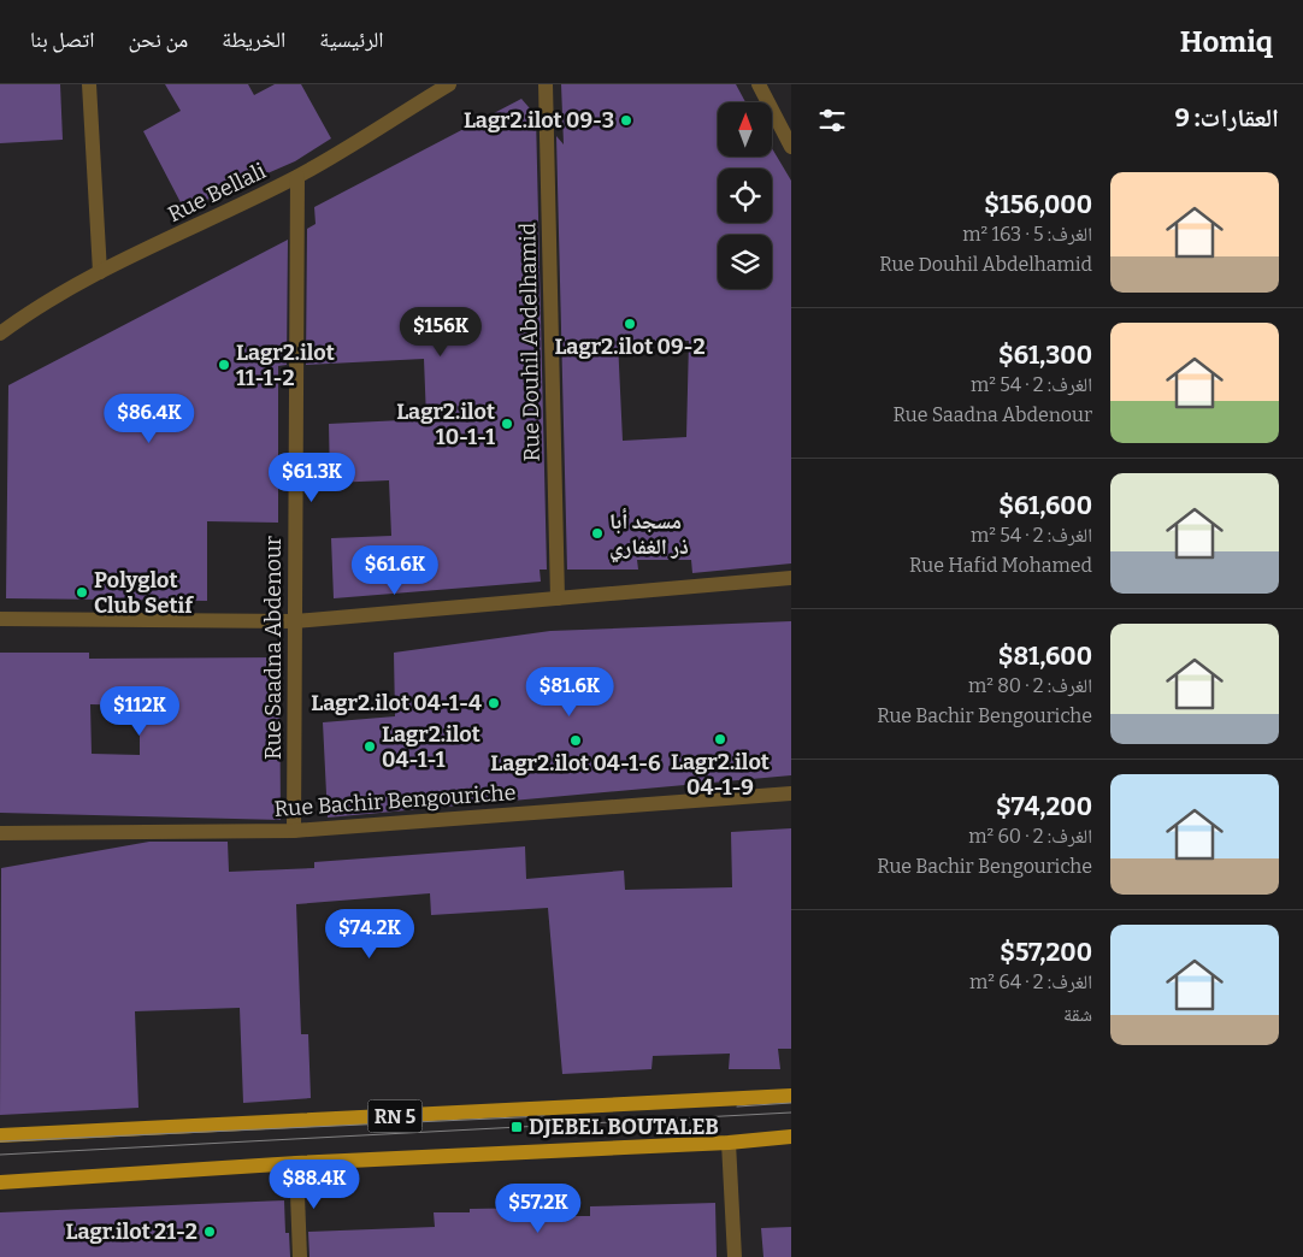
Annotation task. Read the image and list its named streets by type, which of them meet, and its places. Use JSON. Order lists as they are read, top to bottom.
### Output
{
  "streets": {
    "main road": ["RN 5"],
    "street": [
      "Rue Bellali",
      "Rue Douhil Abdelhamid",
      "Rue Saadna Abdenour",
      "Rue Bachir Bengouriche"
    ]
  },
  "crossings": [
    ["Rue Bellali", "Rue Saadna Abdenour"],
    ["Rue Saadna Abdenour", "Rue Bachir Bengouriche"]
  ],
  "places": {
    "other": [
      "Lagr2.ilot 09-3",
      "Lagr2.ilot 09-2",
      "Lagr2.ilot 11-1-2",
      "Lagr2.ilot 10-1-1",
      "مسجد أبا ذر الغفاري",
      "Polyglot Club Setif",
      "Lagr2.ilot 04-1-4",
      "Lagr2.ilot 04-1-9",
      "Lagr2.ilot 04-1-6",
      "Lagr2.ilot 04-1-1",
      "Lagr.ilot 21-2"
    ],
    "transit": ["DJEBEL BOUTALEB"]
  },
  "north": "top",
  "page": {
    "header": "Homiq",
    "nav": [
      "الرئيسية",
      "الخريطة",
      "من نحن",
      "اتصل بنا"
    ],
    "heading": "العقارات: 9",
    "list": [
      {
        "name": "$156,000",
        "note": "الغرف: 5 · 163 m² · Rue Douhil Abdelhamid"
      },
      {
        "name": "$61,300",
        "note": "الغرف: 2 · 54 m² · Rue Saadna Abdenour"
      },
      {
        "name": "$61,600",
        "note": "الغرف: 2 · 54 m² · Rue Hafid Mohamed"
      },
      {
        "name": "$81,600",
        "note": "الغرف: 2 · 80 m² · Rue Bachir Bengouriche"
      },
      {
        "name": "$74,200",
        "note": "الغرف: 2 · 60 m² · Rue Bachir Bengouriche"
      },
      {
        "name": "$57,200",
        "note": "الغرف: 2 · 64 m² · شقة"
      }
    ],
    "price": [
      "$156K",
      "$86.4K",
      "$61.3K",
      "$61.6K",
      "$81.6K",
      "$112K",
      "$74.2K",
      "$88.4K",
      "$57.2K"
    ]
  }
}
